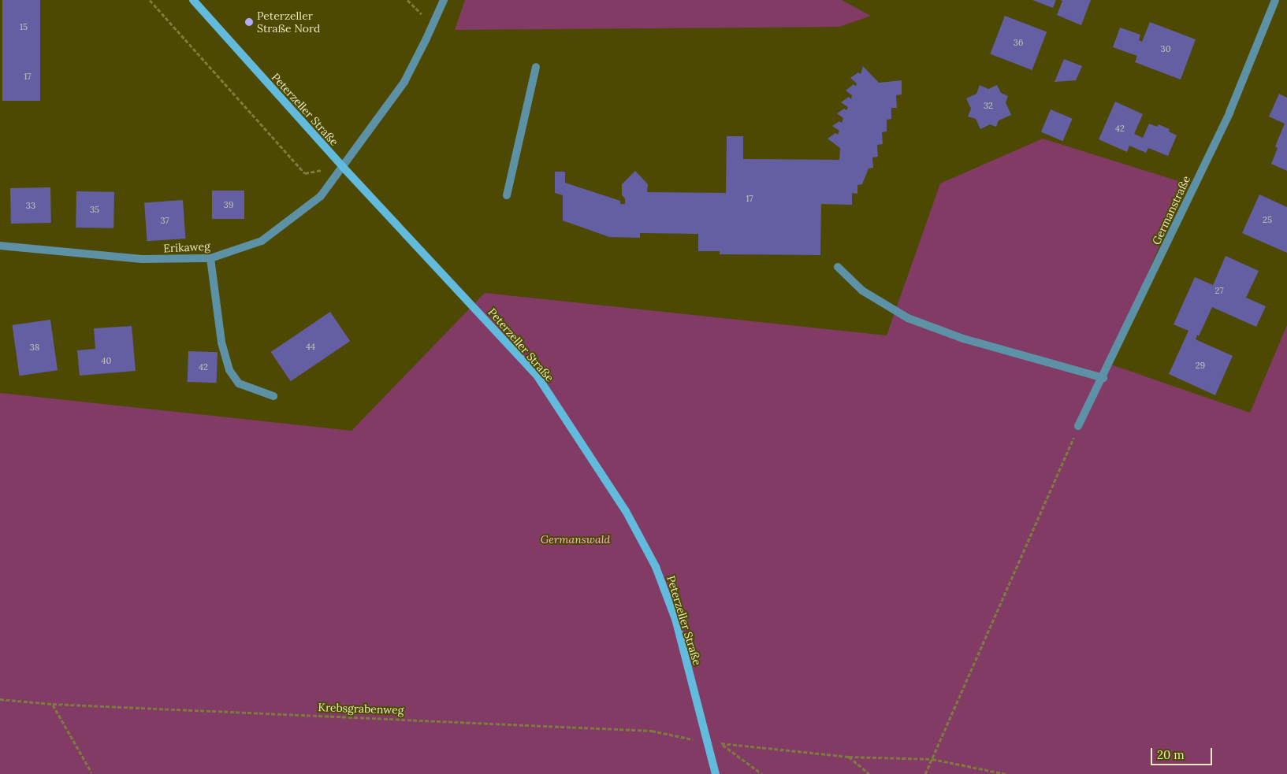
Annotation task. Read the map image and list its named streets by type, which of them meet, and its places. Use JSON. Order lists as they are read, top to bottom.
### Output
{
  "streets": {
    "main road": ["Peterzeller Straße"],
    "street": ["Germanstraße", "Erikaweg"],
    "path": ["Krebsgrabenweg"]
  },
  "crossings": [
    ["Peterzeller Straße", "Erikaweg"],
    ["Peterzeller Straße", "Krebsgrabenweg"]
  ],
  "parks": ["Germanswald"],
  "places": ["Peterzeller Straße Nord"],
  "house_numbers": [
    "15",
    "36",
    "30",
    "17",
    "32",
    "42",
    "17",
    "39",
    "33",
    "35",
    "25",
    "37",
    "27",
    "44",
    "38",
    "40",
    "29",
    "42"
  ],
  "scale_bar": "20 m"
}
